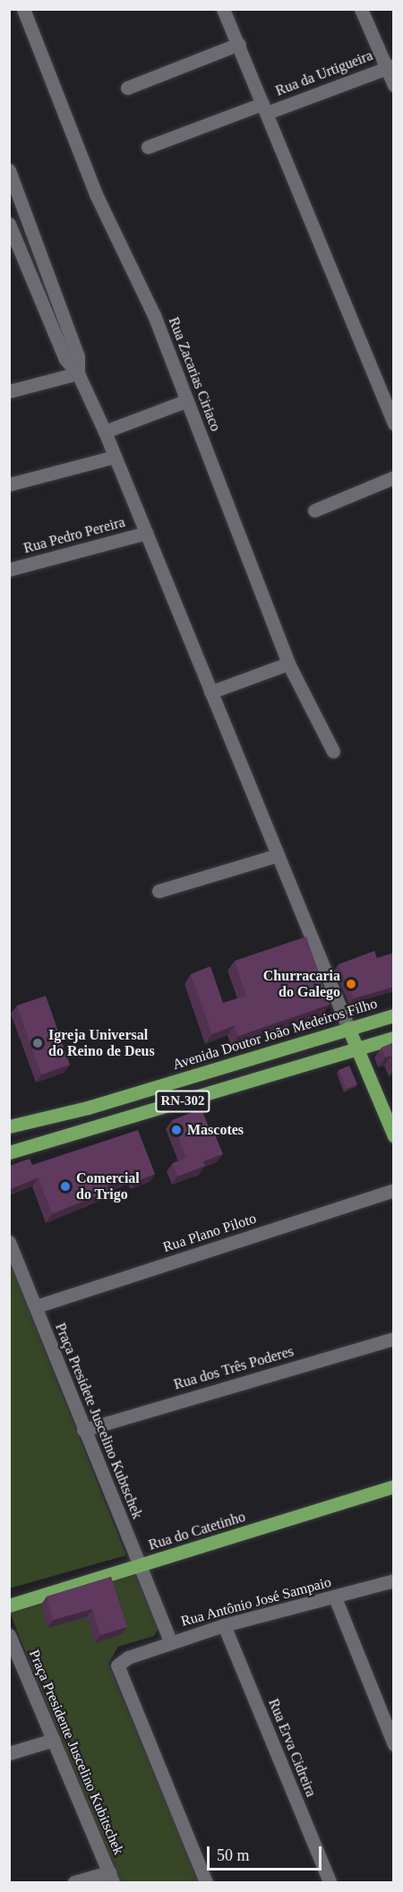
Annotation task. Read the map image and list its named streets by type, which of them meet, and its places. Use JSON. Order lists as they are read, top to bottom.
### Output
{
  "streets": {
    "main road": ["Avenida Doutor João Medeiros Filho", "RN-302", "Rua do Catetinho"],
    "street": [
      "Rua da Urtigueira",
      "Rua Zacarias Ciriaco",
      "Rua Pedro Pereira",
      "Rua Plano Piloto",
      "Rua dos Três Poderes",
      "Praça Presidete Juscelino Kubtschek",
      "Rua Antônio José Sampaio",
      "Rua Erva Cidreira",
      "Praça Presidente Juscelino Kubitschek"
    ]
  },
  "crossings": [
    ["Rua Plano Piloto", "Praça Presidete Juscelino Kubtschek"],
    ["Rua dos Três Poderes", "Praça Presidete Juscelino Kubtschek"],
    ["Praça Presidete Juscelino Kubtschek", "Rua do Catetinho"],
    ["Praça Presidete Juscelino Kubtschek", "Rua Antônio José Sampaio"],
    ["Rua Antônio José Sampaio", "Rua Erva Cidreira"]
  ],
  "places": [
    "Churracaria do Galego",
    "Igreja Universal do Reino de Deus",
    "Mascotes",
    "Comercial do Trigo"
  ],
  "scale_bar": "50 m"
}
